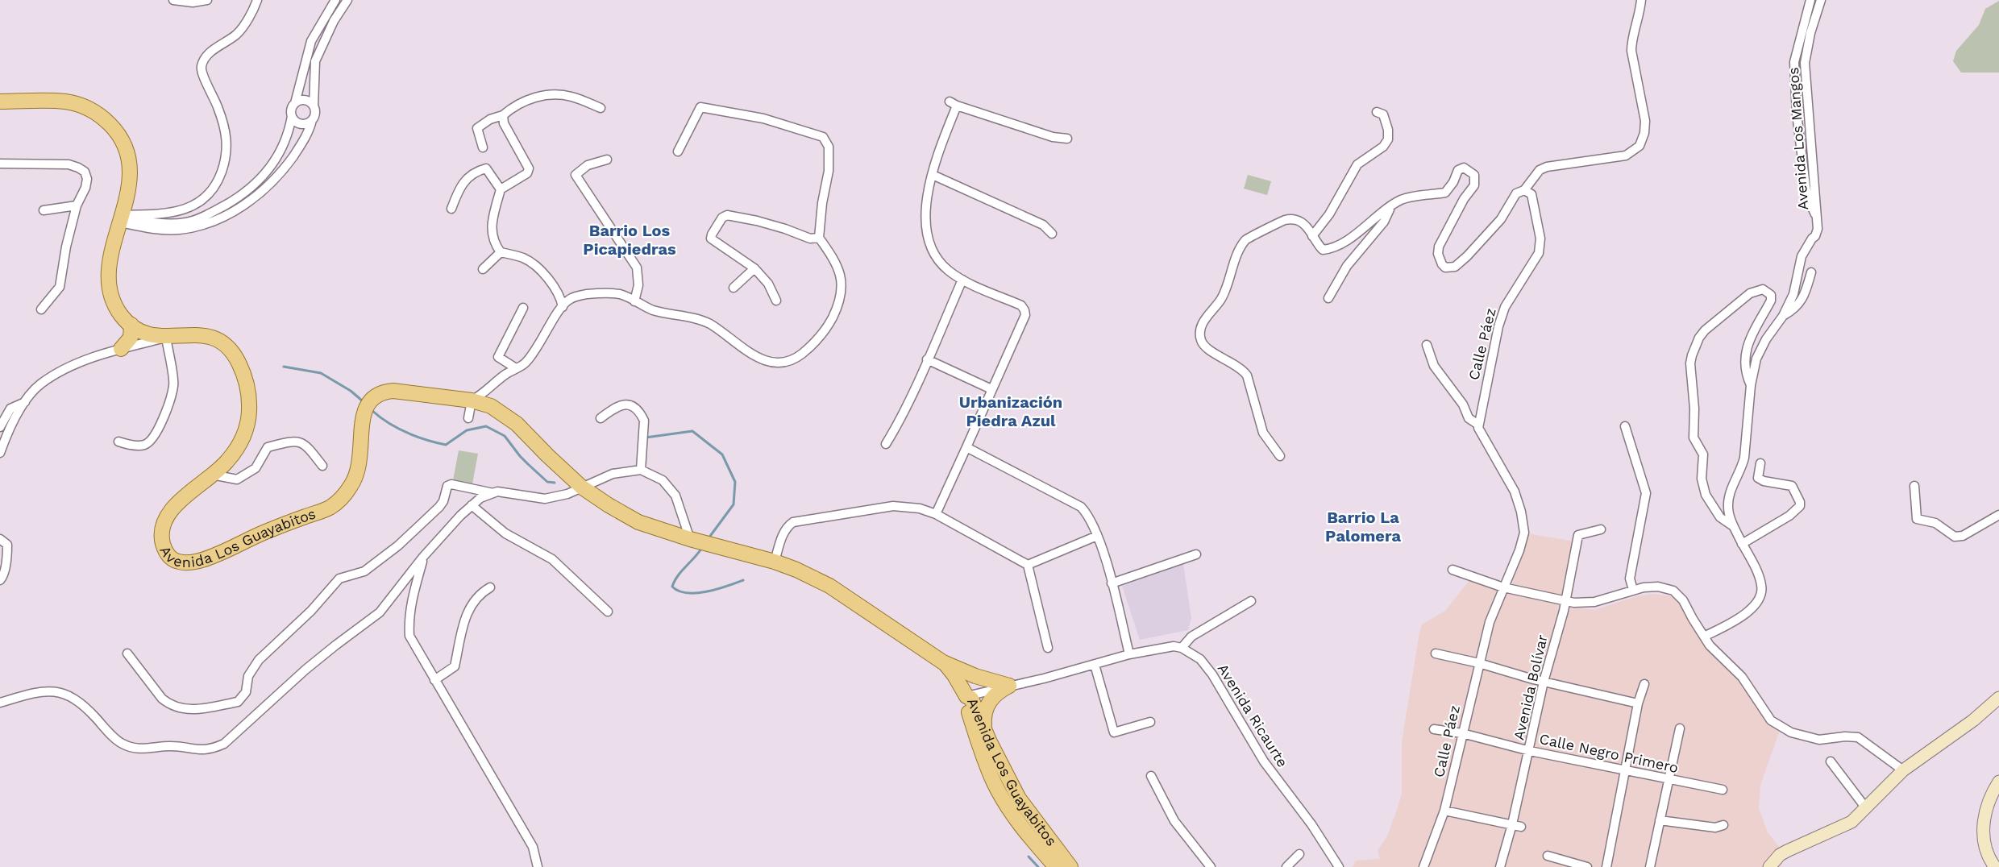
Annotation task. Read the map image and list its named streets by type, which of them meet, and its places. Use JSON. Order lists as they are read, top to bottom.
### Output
{
  "streets": {
    "main road": ["Avenida Los Guayabitos"],
    "street": [
      "Avenida Los Mangos",
      "Calle Páez",
      "Avenida Bolívar",
      "Avenida Ricaurte",
      "Calle Negro Primero"
    ]
  },
  "crossings": [
    ["Calle Páez", "Calle Negro Primero"],
    ["Avenida Bolívar", "Calle Negro Primero"]
  ],
  "districts": ["Barrio Los Picapiedras", "Urbanización Piedra Azul", "Barrio La Palomera"]
}
